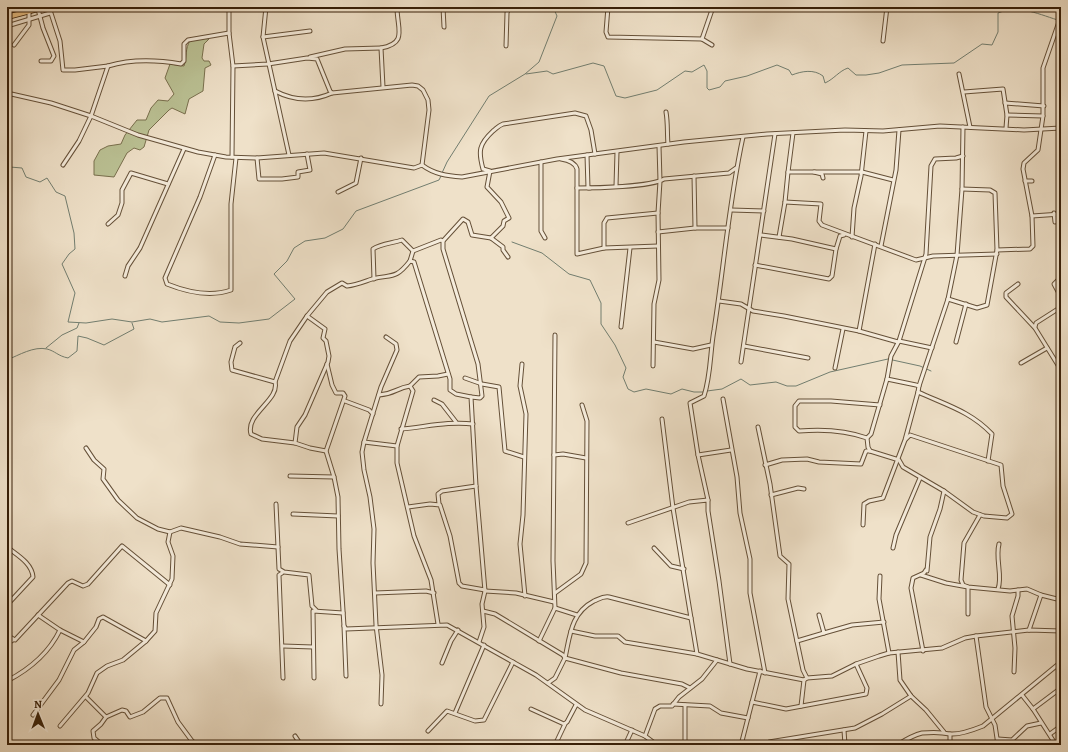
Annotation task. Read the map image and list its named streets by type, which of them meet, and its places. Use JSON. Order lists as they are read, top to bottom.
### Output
{
  "north": "top"
}
